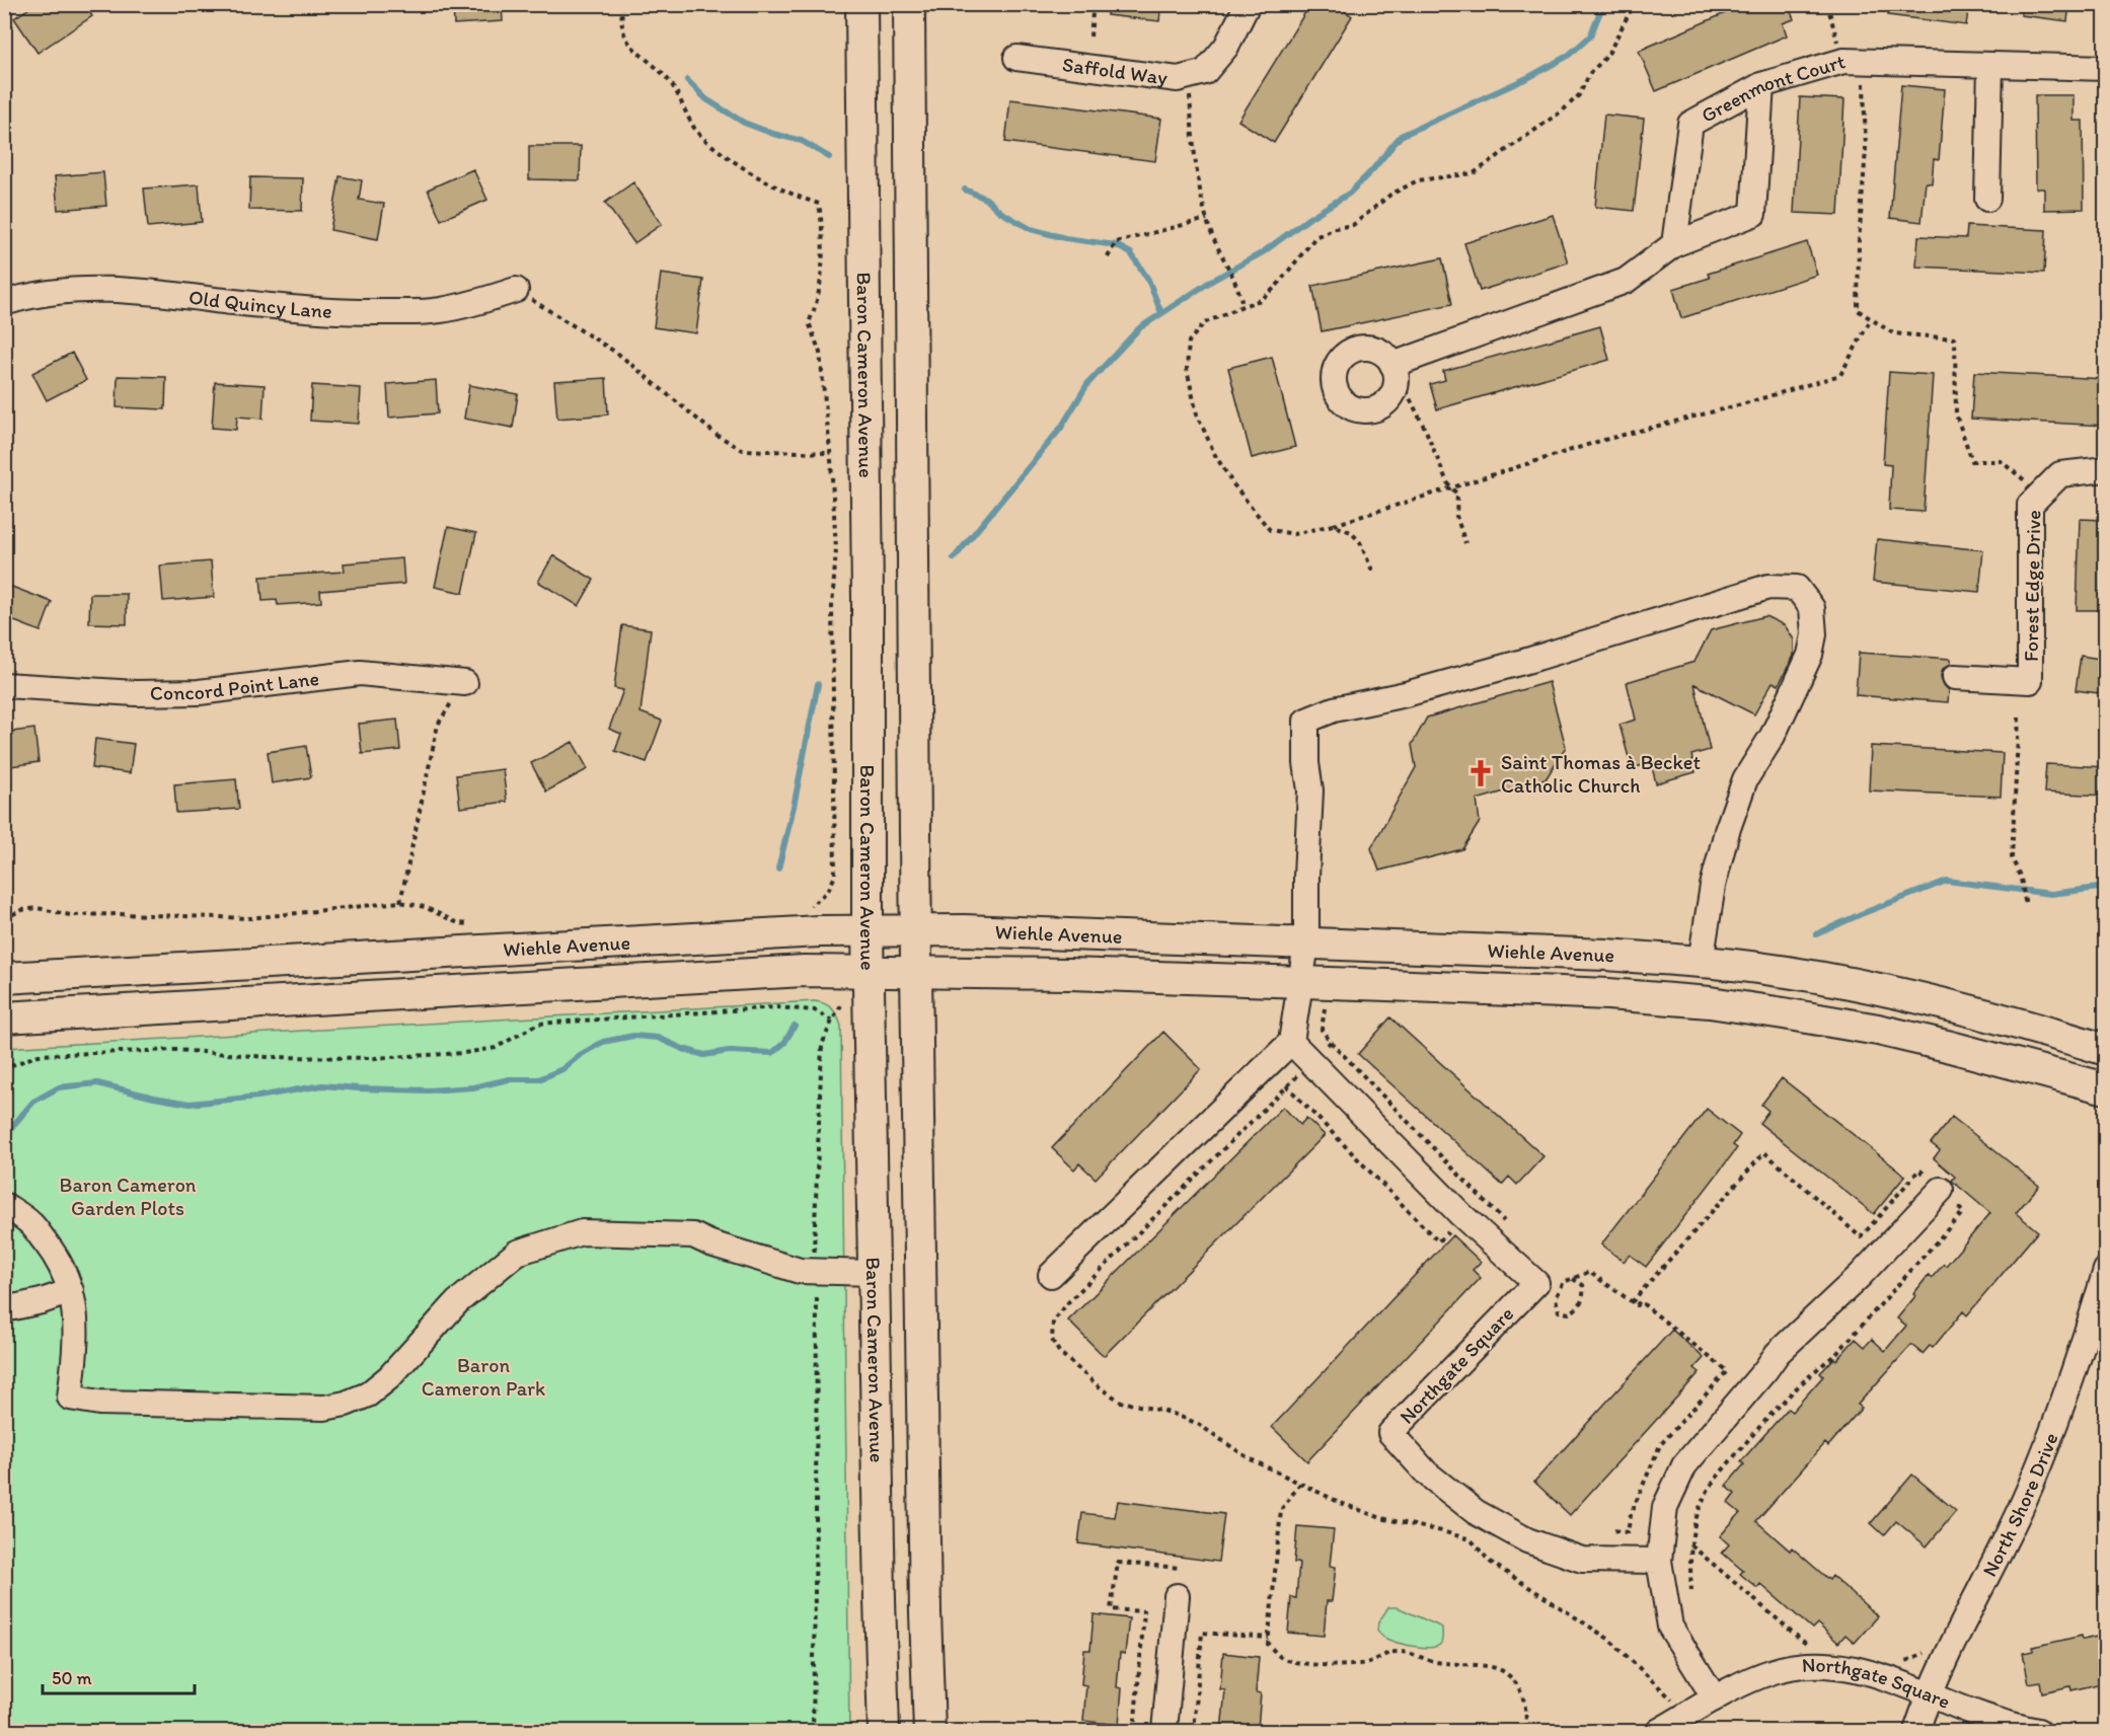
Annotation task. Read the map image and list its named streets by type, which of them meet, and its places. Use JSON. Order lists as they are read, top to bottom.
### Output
{
  "streets": {
    "main road": ["Baron Cameron Avenue", "Wiehle Avenue"],
    "street": [
      "Saffold Way",
      "Greenmont Court",
      "Old Quincy Lane",
      "Forest Edge Drive",
      "Concord Point Lane",
      "Northgate Square",
      "North Shore Drive"
    ]
  },
  "crossings": [
    ["Baron Cameron Avenue", "Wiehle Avenue"],
    ["Northgate Square", "North Shore Drive"]
  ],
  "parks": ["Baron Cameron Garden Plots", "Baron Cameron Park"],
  "places": {
    "church": ["Saint Thomas à Becket Catholic Church"]
  },
  "scale_bar": "50 m"
}
